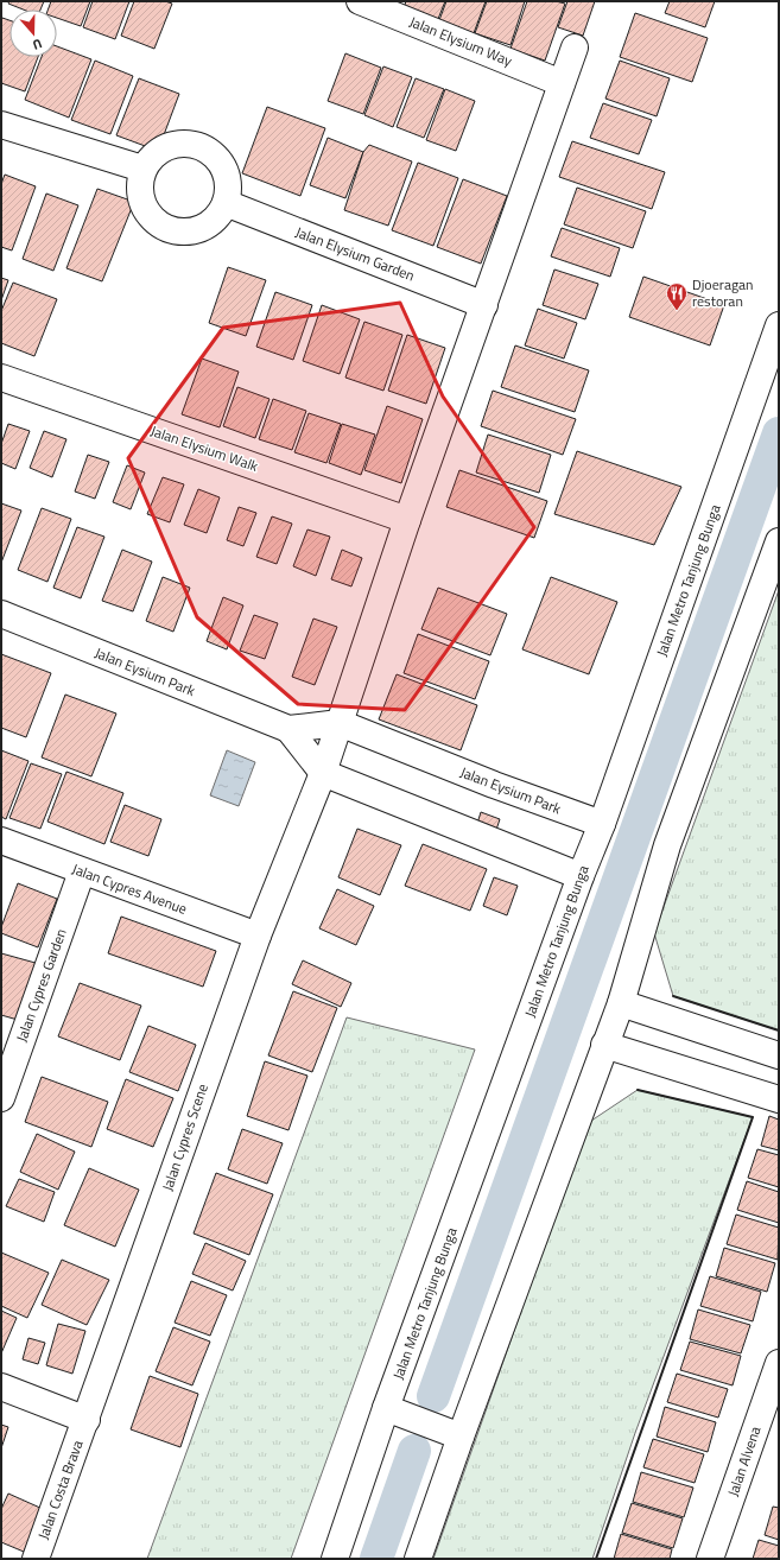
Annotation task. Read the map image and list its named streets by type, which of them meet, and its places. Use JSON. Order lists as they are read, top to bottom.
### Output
{
  "streets": {
    "street": [
      "Jalan Elysium Way",
      "Jalan Elysium Garden",
      "Jalan Elysium Walk",
      "Jalan Metro Tanjung Bunga",
      "Jalan Eysium Park",
      "Jalan Cypres Avenue",
      "Jalan Cypres Garden",
      "Jalan Cypres Scene",
      "Jalan Alvena",
      "Jalan Costa Brava"
    ]
  },
  "crossings": [
    ["Jalan Elysium Way", "Jalan Cypres Scene"],
    ["Jalan Elysium Garden", "Jalan Cypres Scene"],
    ["Jalan Elysium Walk", "Jalan Cypres Scene"],
    ["Jalan Metro Tanjung Bunga", "Jalan Eysium Park"],
    ["Jalan Eysium Park", "Jalan Cypres Scene"],
    ["Jalan Cypres Avenue", "Jalan Cypres Garden"],
    ["Jalan Cypres Avenue", "Jalan Cypres Scene"],
    ["Jalan Cypres Scene", "Jalan Costa Brava"]
  ],
  "places": {
    "restaurant": ["Djoeragan restoran"]
  },
  "north": "bottom"
}
